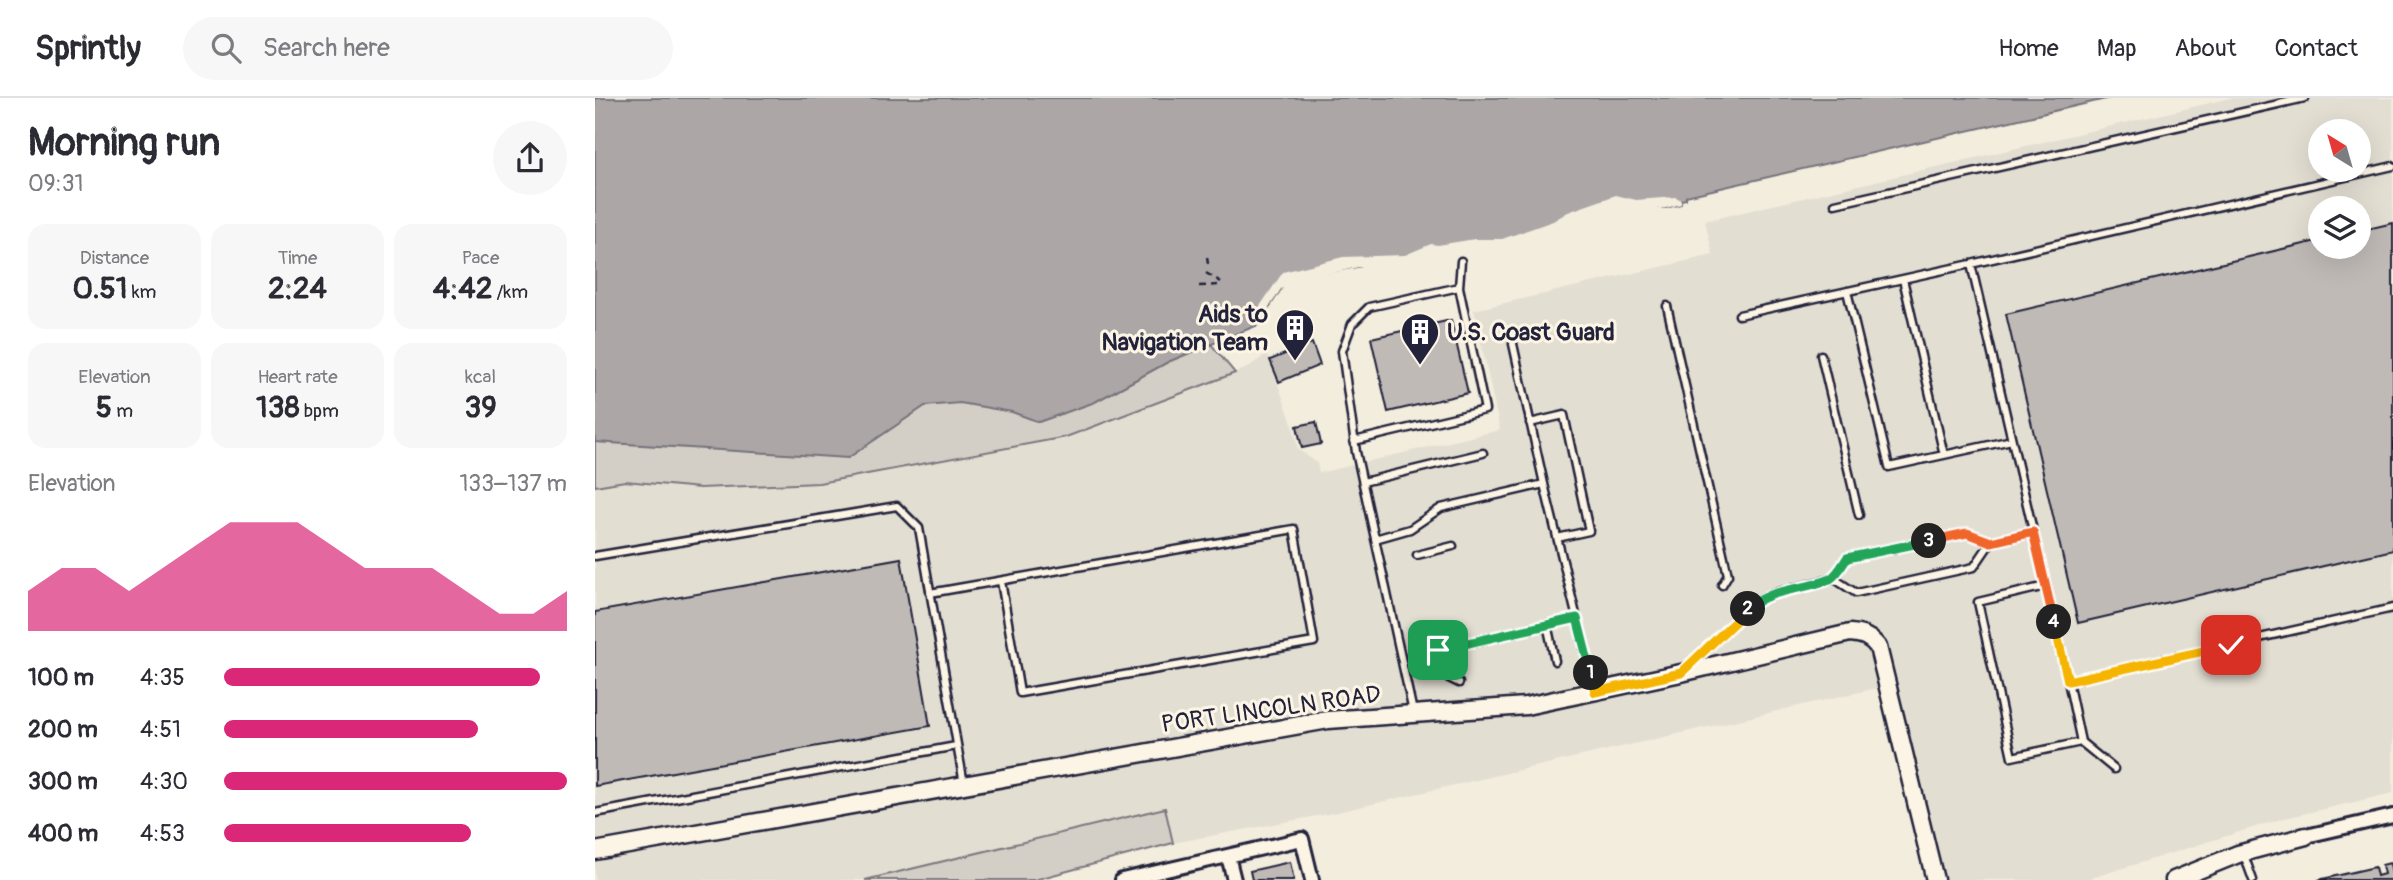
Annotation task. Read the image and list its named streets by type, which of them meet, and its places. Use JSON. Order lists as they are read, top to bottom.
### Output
{
  "streets": {
    "street": ["PORT LINCOLN ROAD"]
  },
  "places": {
    "building": ["Aids to Navigation Team", "U.S. Coast Guard"]
  },
  "north": "top left",
  "page": {
    "header": "Sprintly",
    "search": "Search here",
    "nav": [
      "Home",
      "Map",
      "About",
      "Contact"
    ],
    "heading": ["Morning run", "09:31"],
    "stats": [
      ["Distance", "0.51 km"],
      ["Time", "2:24"],
      ["Pace", "4:42 /km"],
      ["Elevation", "5 m"],
      ["Heart rate", "138 bpm"],
      ["kcal", "39"]
    ],
    "chart": ["Elevation", "133–137 m"],
    "pins": [
      "3",
      "2",
      "4",
      "1"
    ],
    "list": [
      {
        "name": "100 m",
        "note": "4:35"
      },
      {
        "name": "200 m",
        "note": "4:51"
      },
      {
        "name": "300 m",
        "note": "4:30"
      },
      {
        "name": "400 m",
        "note": "4:53"
      }
    ]
  }
}
